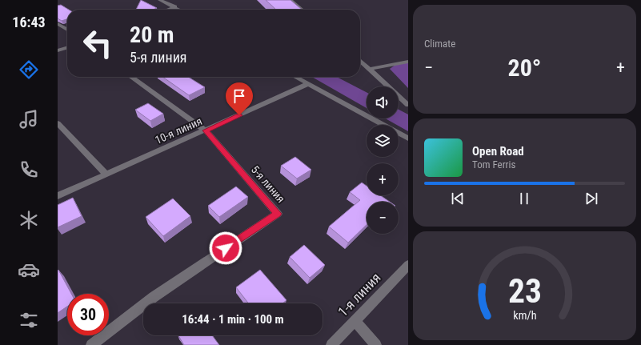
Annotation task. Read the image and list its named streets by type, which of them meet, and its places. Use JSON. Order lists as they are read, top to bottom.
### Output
{
  "streets": {
    "street": ["10-я линия", "5-я линия", "1-я линия"]
  },
  "crossings": [
    ["10-я линия", "5-я линия"]
  ],
  "page": {
    "tabs": "16:43",
    "tile": "Climate",
    "turn": ["20 m", "5-я линия"],
    "heat": ["−", "20°", "+"],
    "map_buttons": ["+", "−"],
    "song": ["Open Road", "Tom Ferris"],
    "limit": "30",
    "trip": "16:44 · 1 min · 100 m",
    "gauge": ["23", "km/h"]
  }
}
